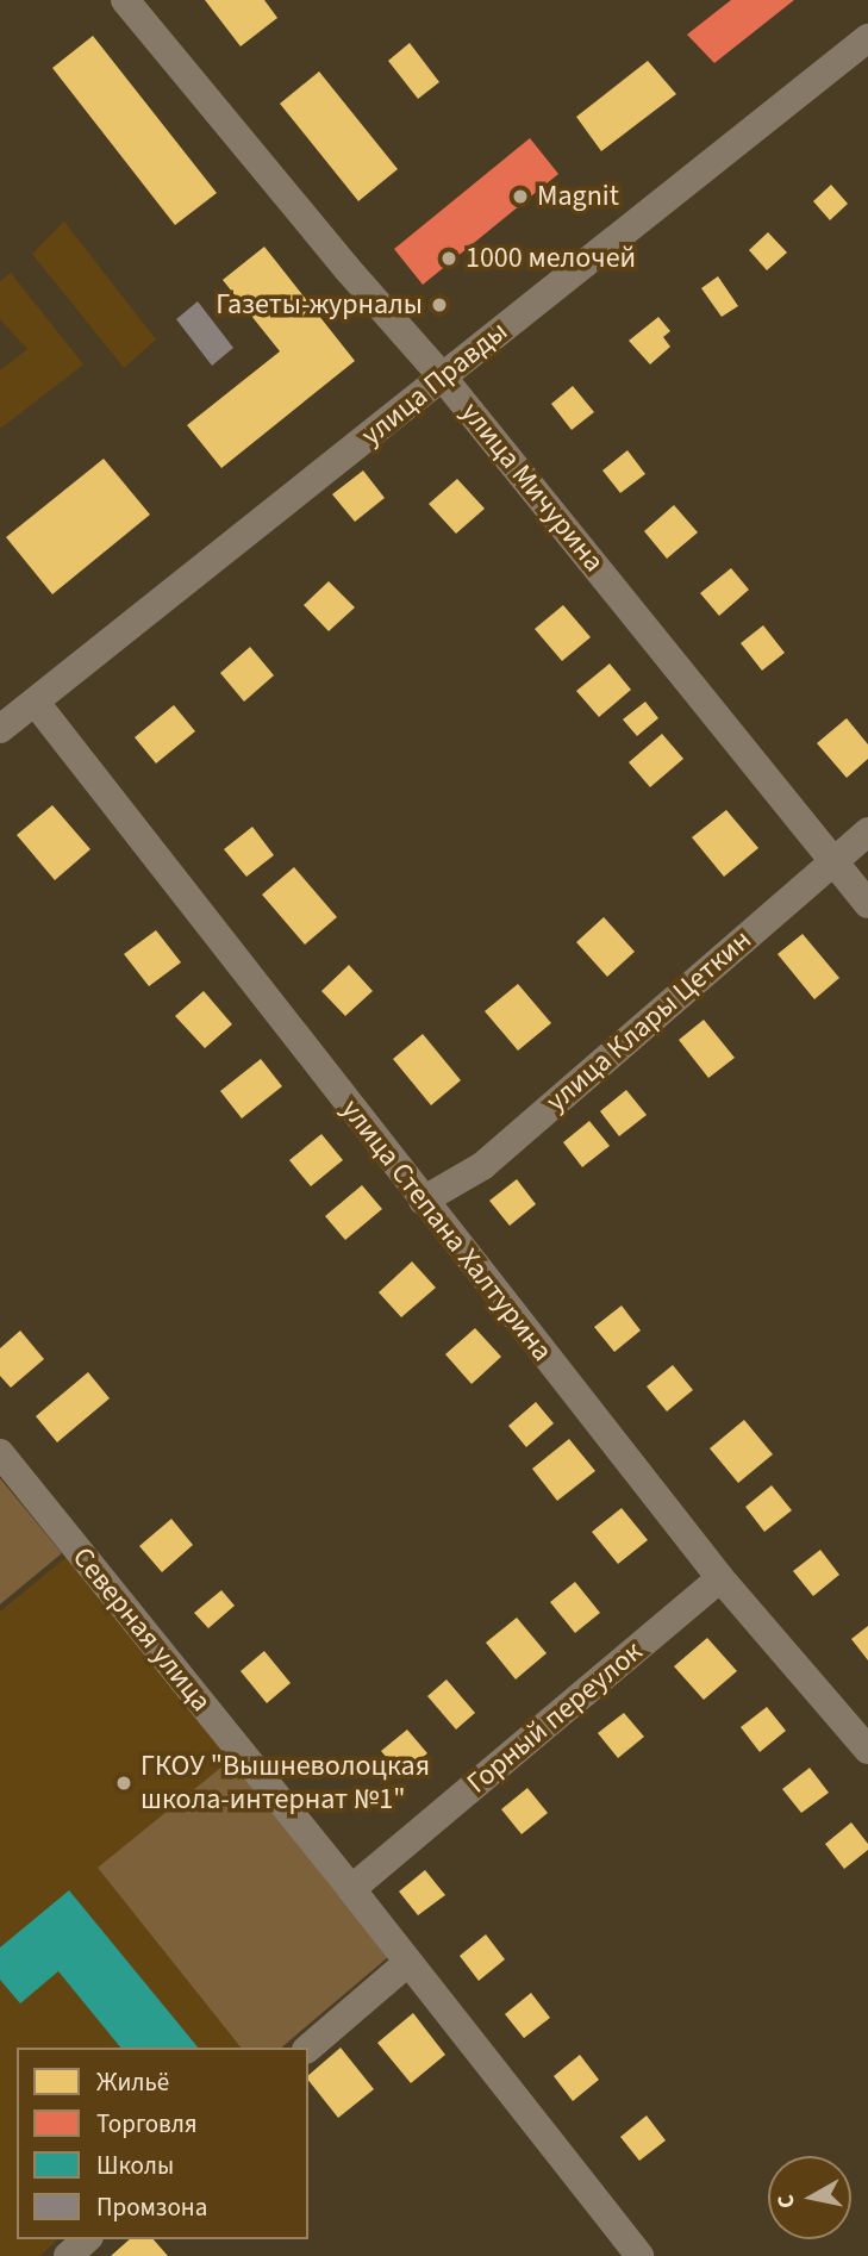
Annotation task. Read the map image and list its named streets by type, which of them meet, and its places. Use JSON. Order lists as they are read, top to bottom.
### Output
{
  "streets": {
    "street": [
      "улица Правды",
      "улица Мичурина",
      "улица Клары Цеткин",
      "улица Степана Халтурина",
      "Северная улица",
      "Горный переулок"
    ]
  },
  "crossings": [
    ["улица Правды", "улица Мичурина"],
    ["улица Правды", "улица Степана Халтурина"],
    ["улица Мичурина", "улица Клары Цеткин"],
    ["улица Клары Цеткин", "улица Степана Халтурина"],
    ["улица Степана Халтурина", "Горный переулок"],
    ["Северная улица", "Горный переулок"]
  ],
  "places": [
    "Magnit",
    "1000 мелочей",
    "Газеты-журналы",
    "ГКОУ \"Вышневолоцкая школа-интернат №1\""
  ],
  "legend": [
    "Жильё",
    "Торговля",
    "Школы",
    "Промзона"
  ],
  "north": "left"
}
